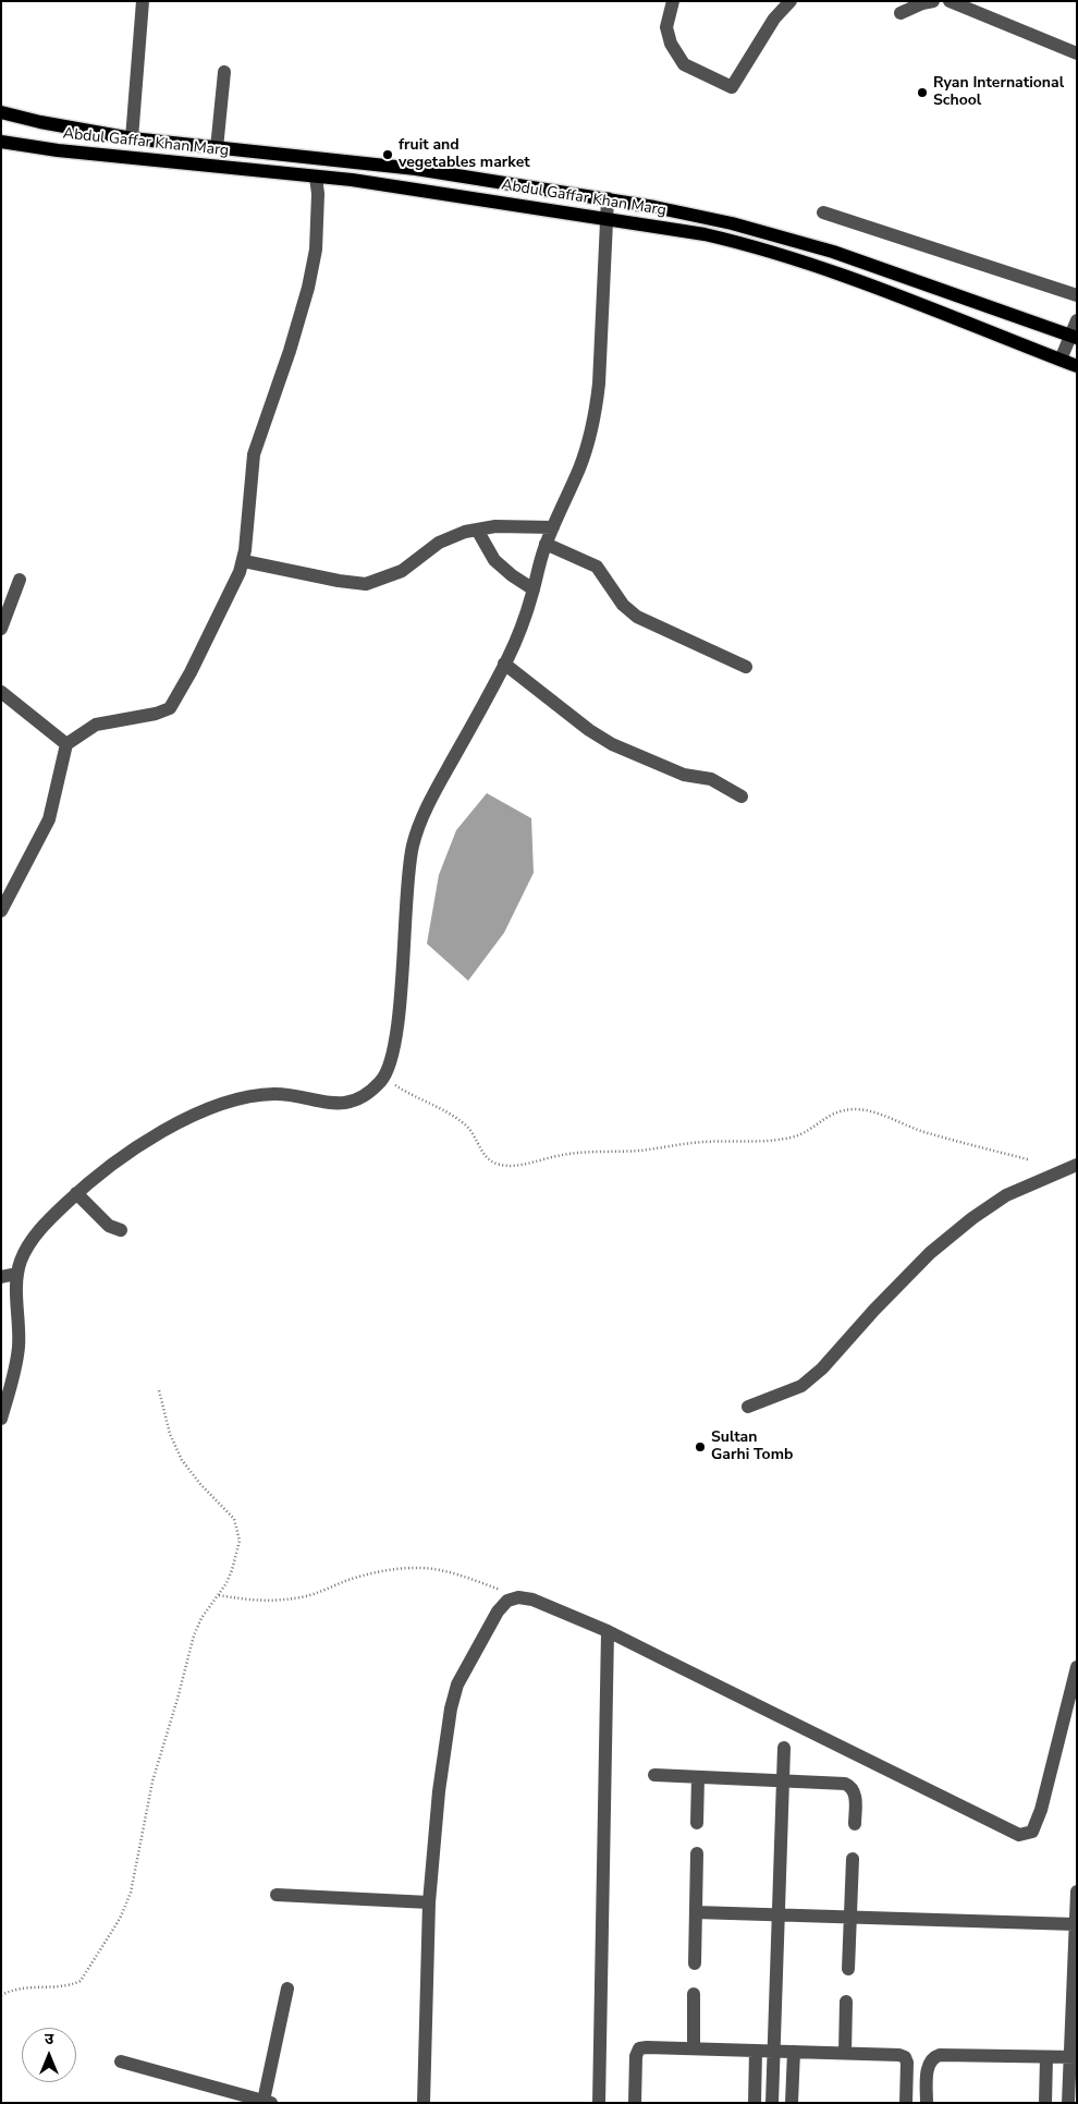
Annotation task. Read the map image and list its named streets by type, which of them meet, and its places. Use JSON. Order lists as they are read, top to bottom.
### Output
{
  "streets": {
    "main road": ["Abdul Gaffar Khan Marg"]
  },
  "places": ["Ryan International School", "fruit and vegetables market", "Sultan Garhi Tomb"],
  "north": "top"
}
